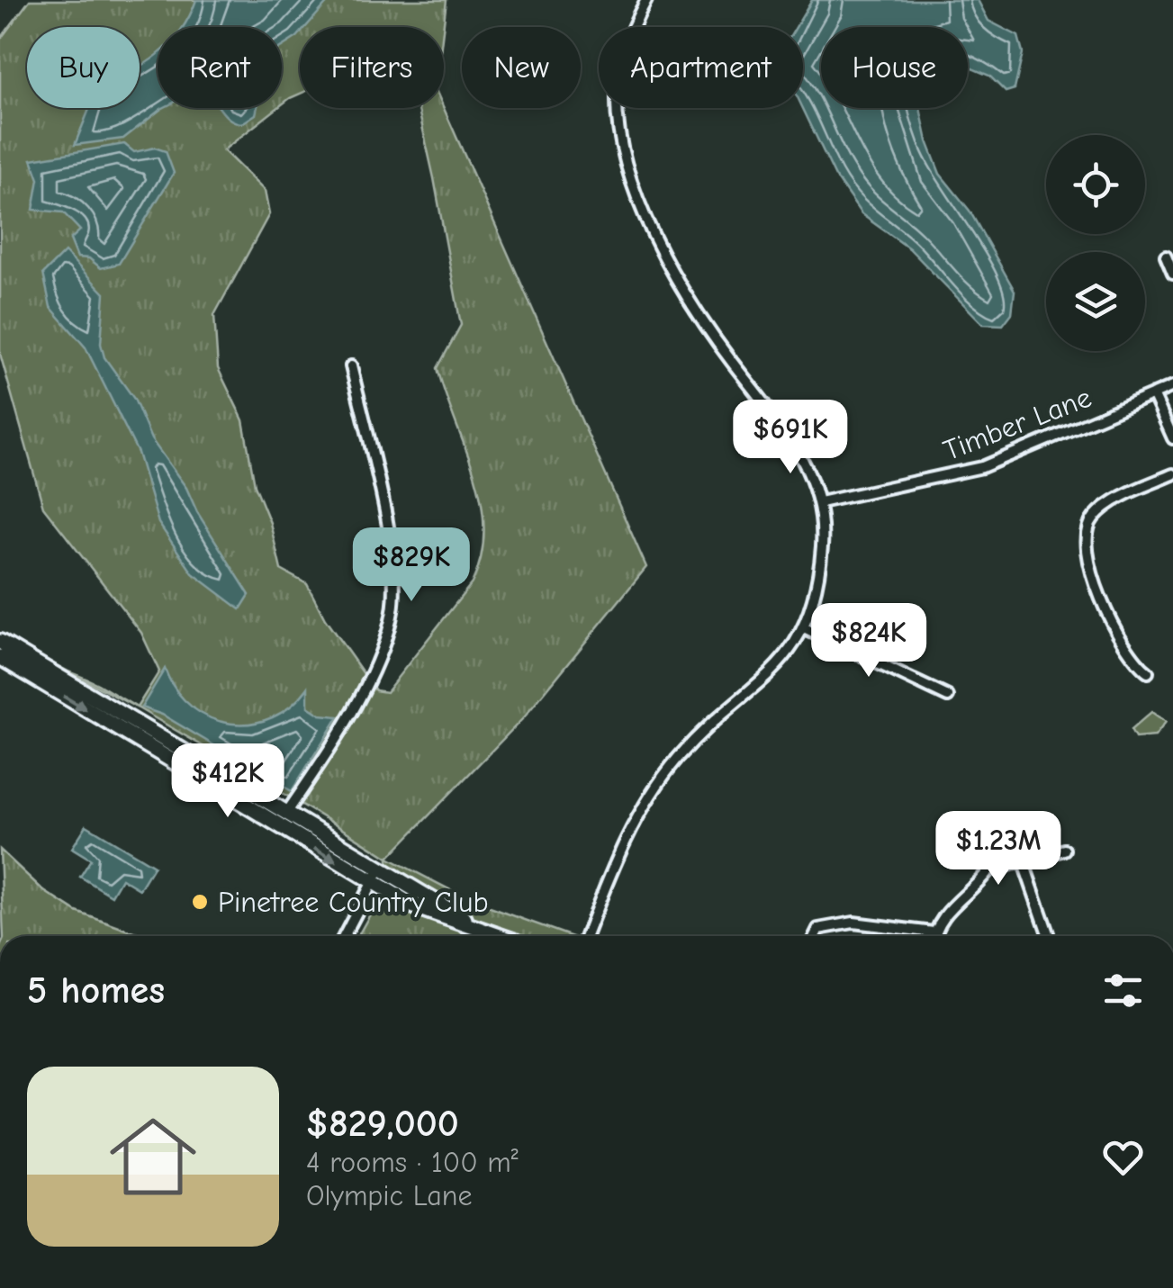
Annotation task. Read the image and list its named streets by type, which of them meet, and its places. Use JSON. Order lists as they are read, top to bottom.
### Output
{
  "streets": {
    "street": ["Timber Lane"]
  },
  "places": ["Pinetree Country Club"],
  "page": {
    "chip": [
      "Buy",
      "Rent",
      "Filters",
      "New",
      "Apartment",
      "House"
    ],
    "price": [
      "$691K",
      "$829K",
      "$824K",
      "$412K",
      "$1.23M"
    ],
    "heading": "5 homes",
    "list": [
      {
        "name": "$829,000",
        "note": "4 rooms · 100 m² · Olympic Lane"
      }
    ]
  }
}
